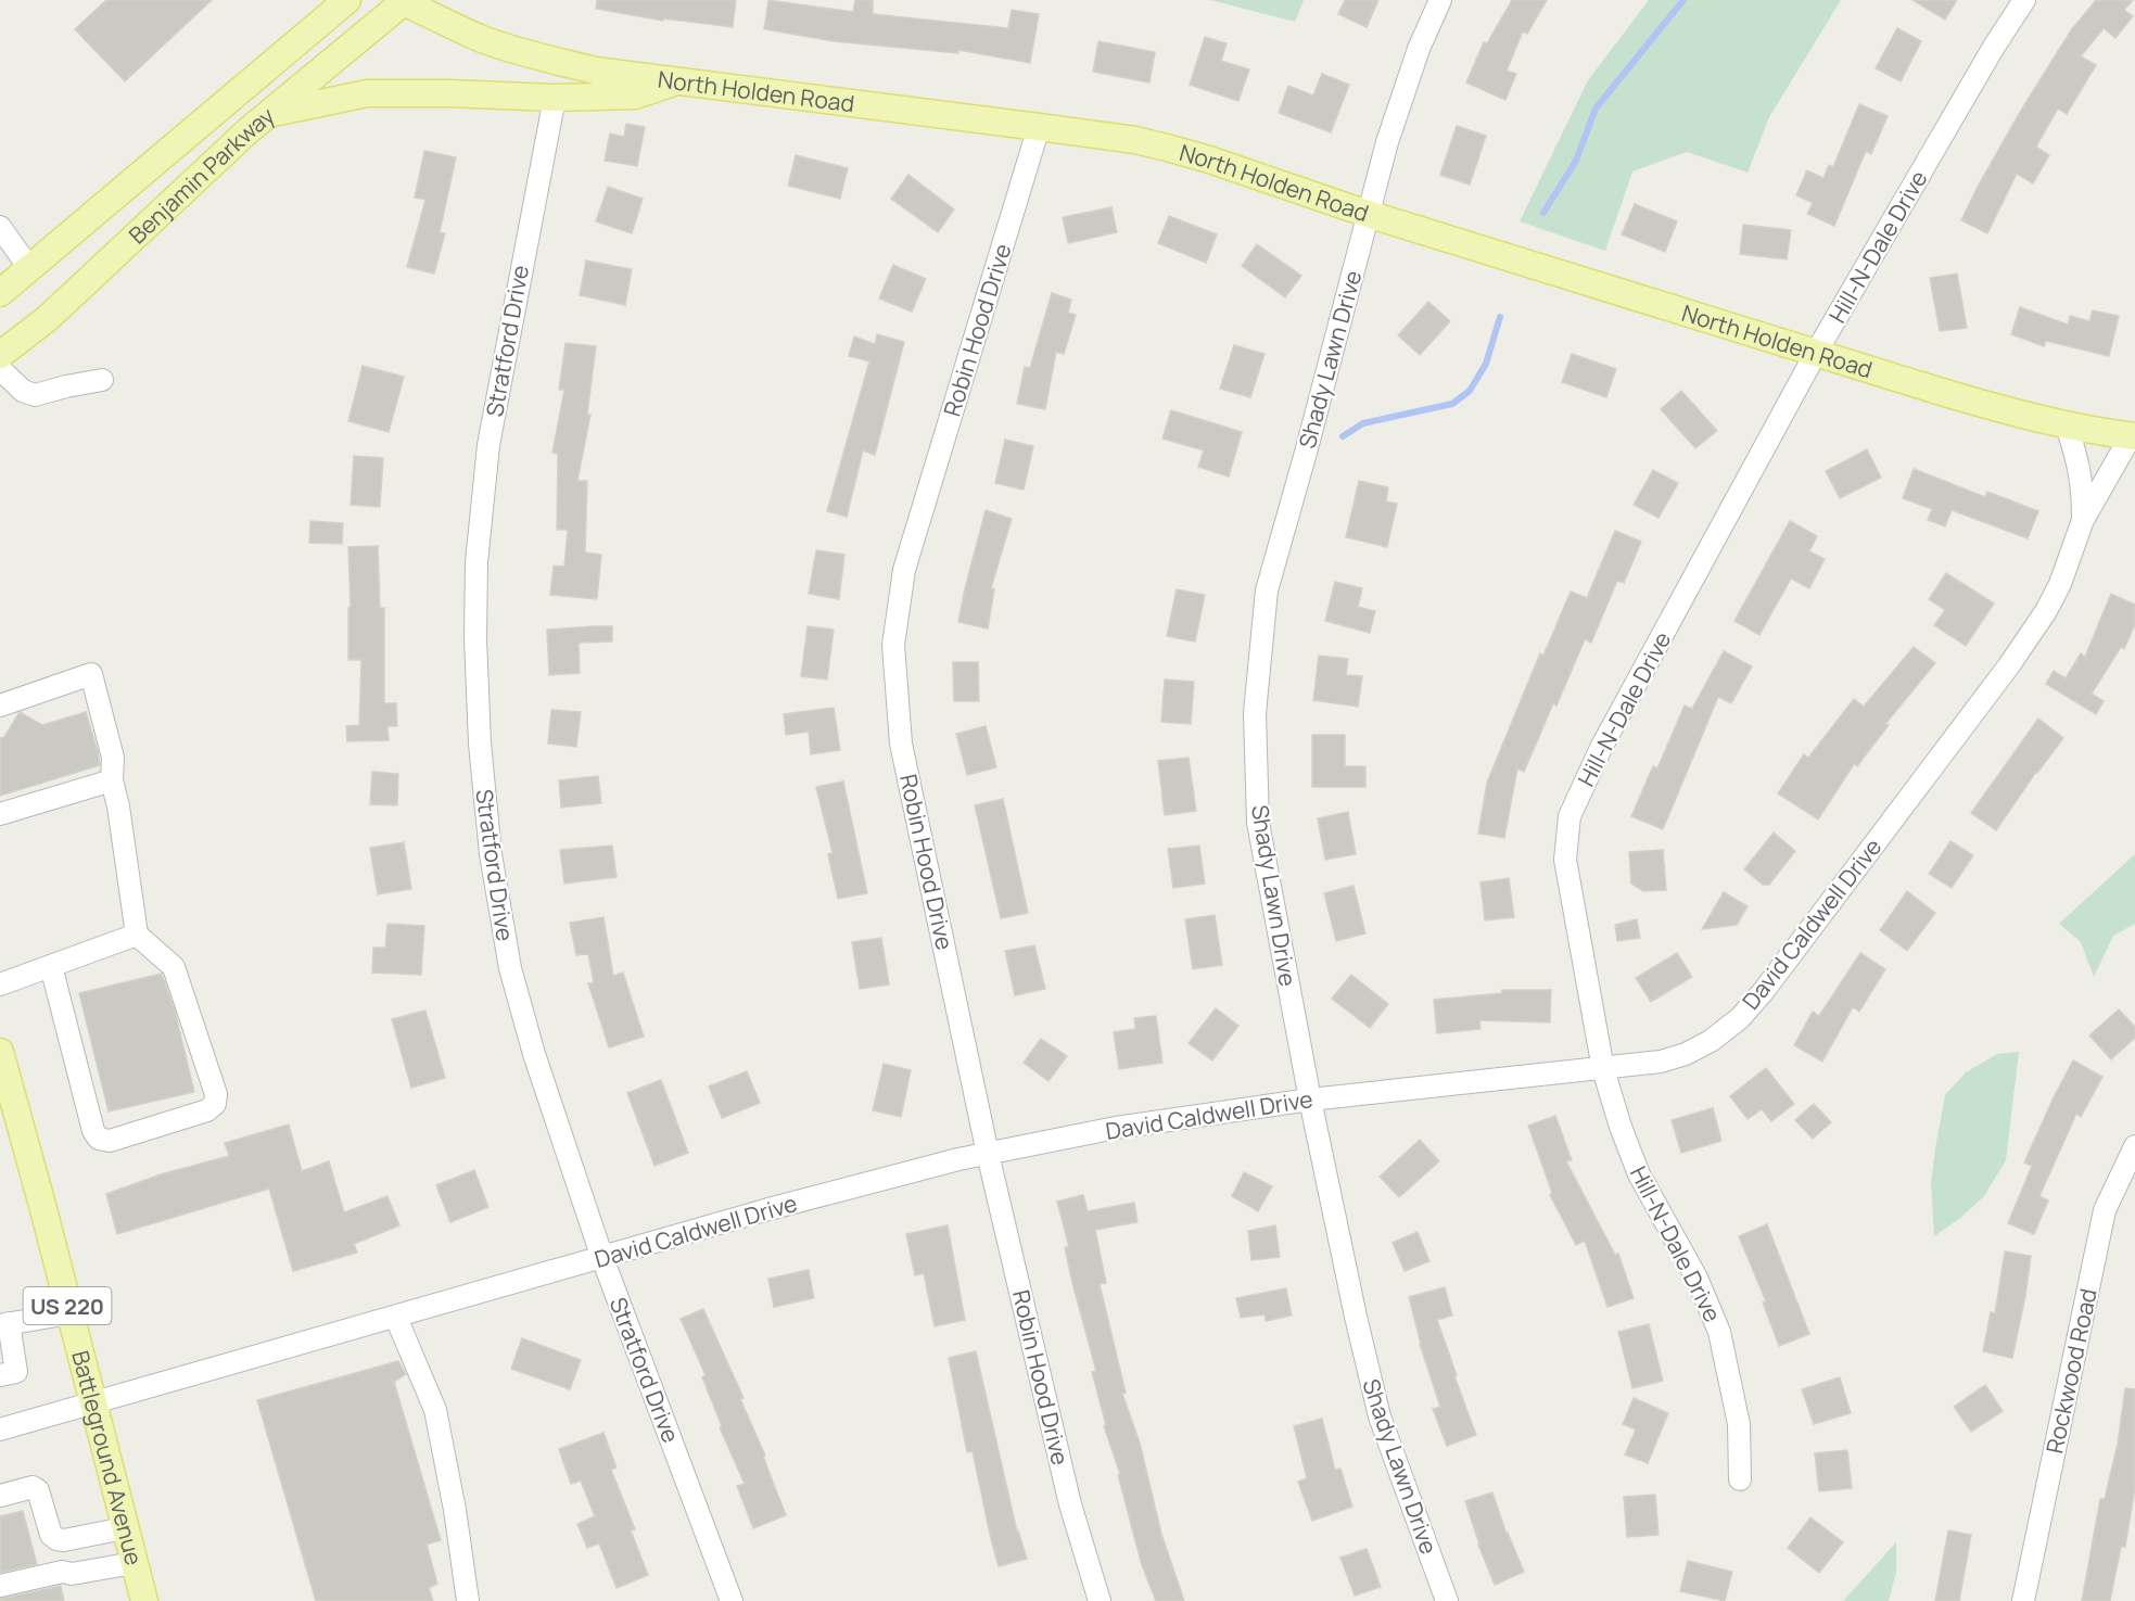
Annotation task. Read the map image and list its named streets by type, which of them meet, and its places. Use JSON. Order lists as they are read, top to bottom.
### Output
{
  "streets": {
    "main road": [
      "North Holden Road",
      "Benjamin Parkway",
      "US 220",
      "Battleground Avenue"
    ],
    "street": [
      "Hill-N-Dale Drive",
      "Robin Hood Drive",
      "Stratford Drive",
      "Shady Lawn Drive",
      "David Caldwell Drive",
      "Rockwood Road"
    ]
  },
  "crossings": [
    ["North Holden Road", "Benjamin Parkway"],
    ["North Holden Road", "Hill-N-Dale Drive"],
    ["North Holden Road", "Robin Hood Drive"],
    ["North Holden Road", "Shady Lawn Drive"],
    ["North Holden Road", "David Caldwell Drive"],
    ["Hill-N-Dale Drive", "David Caldwell Drive"],
    ["Robin Hood Drive", "David Caldwell Drive"],
    ["Stratford Drive", "David Caldwell Drive"],
    ["Shady Lawn Drive", "David Caldwell Drive"],
    ["David Caldwell Drive", "Battleground Avenue"]
  ]
}
